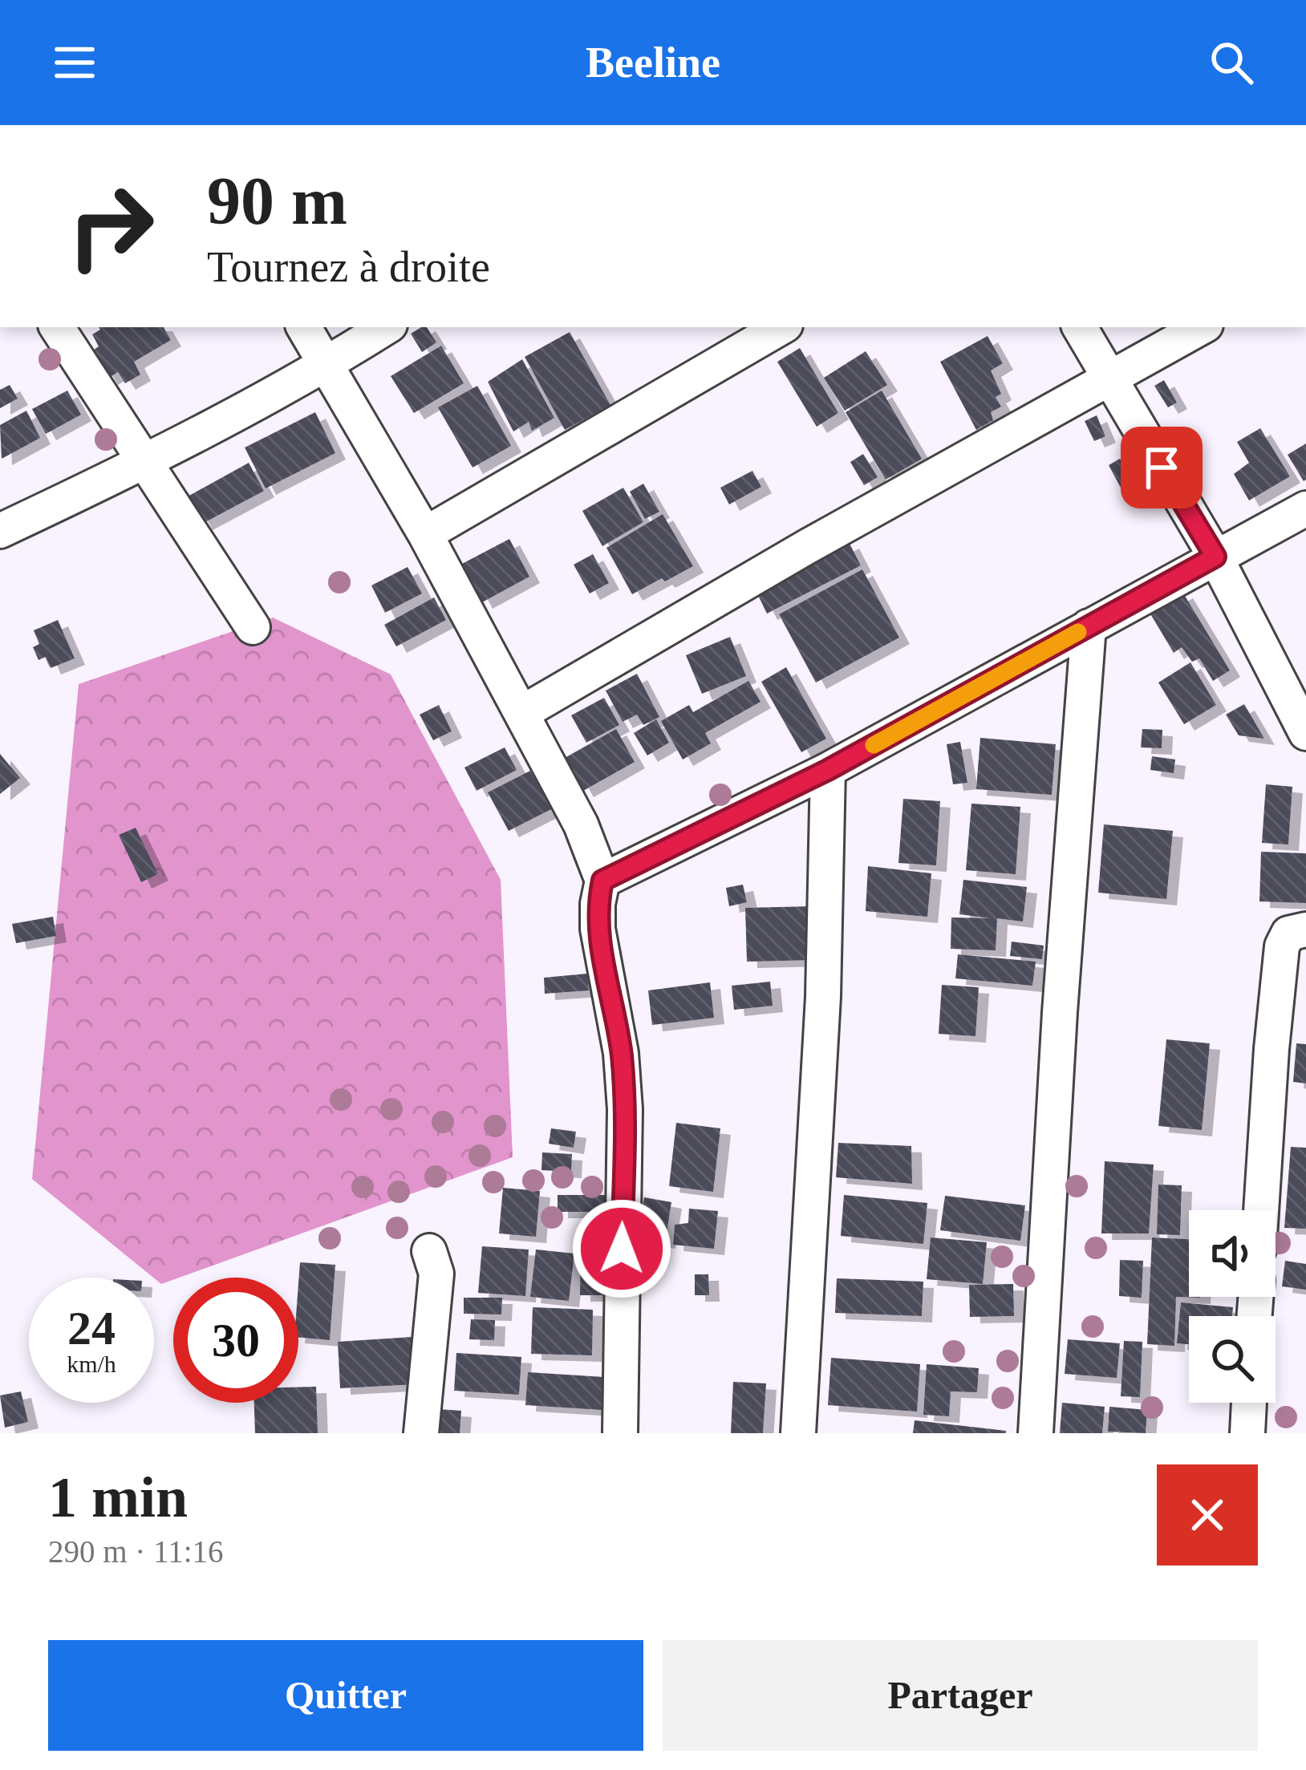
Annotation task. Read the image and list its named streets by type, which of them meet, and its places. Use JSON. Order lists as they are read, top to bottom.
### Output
{
  "page": {
    "header": "Beeline",
    "turn": ["90 m", "Tournez à droite"],
    "speed": "24 km/h",
    "limit": "30",
    "heading": ["1 min", "290 m · 11:16"],
    "buttons": ["Quitter", "Partager"]
  }
}
